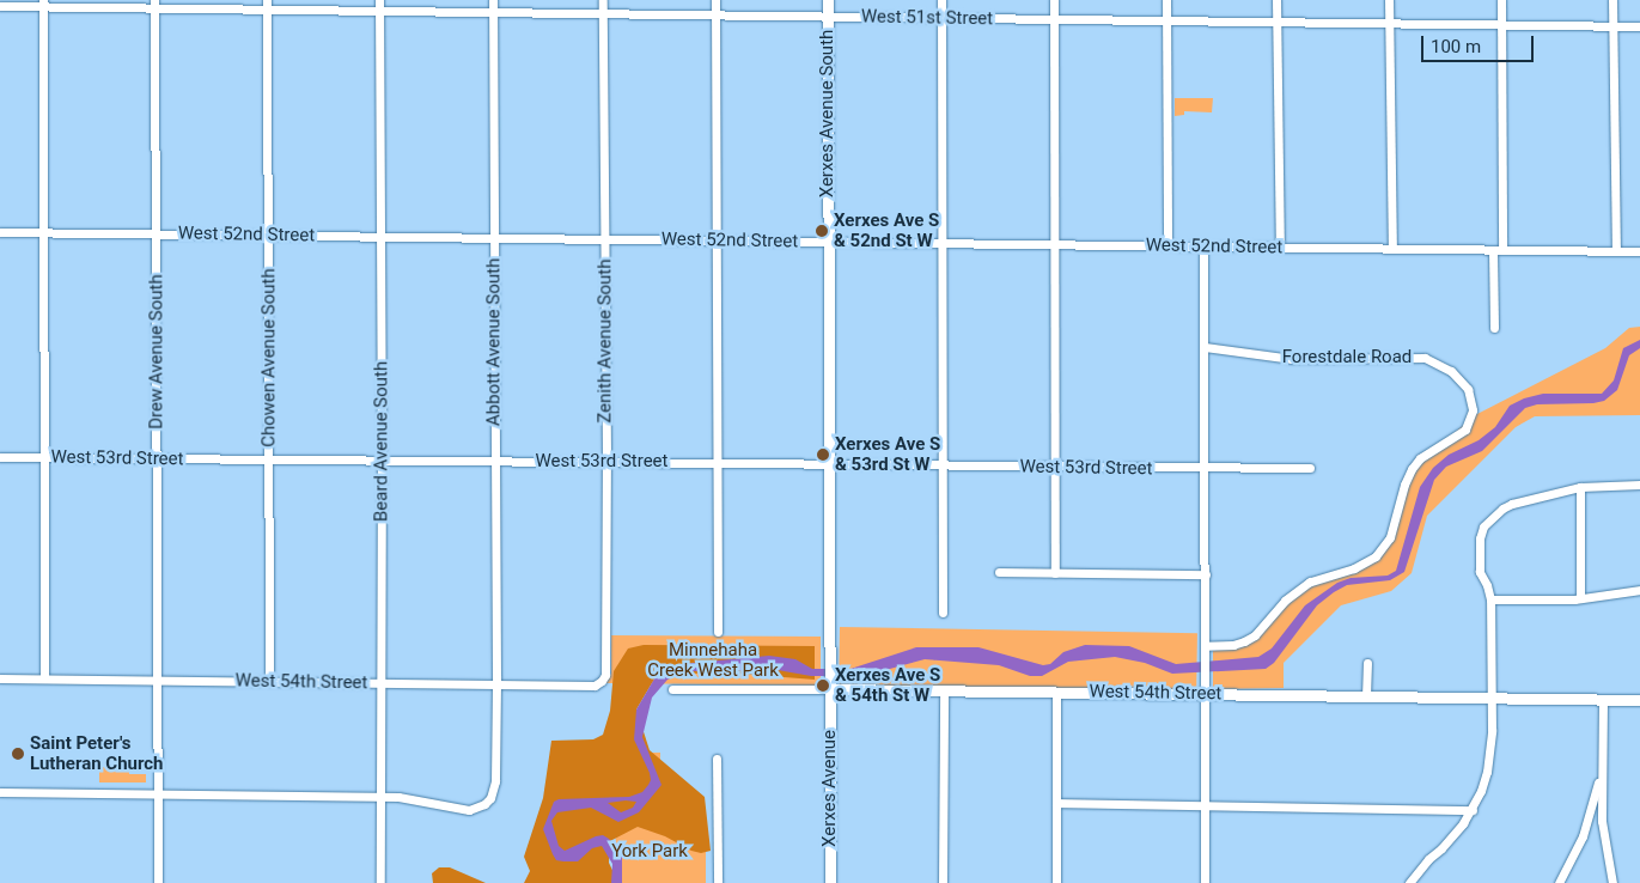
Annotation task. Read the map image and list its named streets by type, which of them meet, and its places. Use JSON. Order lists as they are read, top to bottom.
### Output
{
  "streets": {
    "street": [
      "West 51st Street",
      "Xerxes Avenue South",
      "West 52nd Street",
      "Zenith Avenue South",
      "Abbott Avenue South",
      "Drew Avenue South",
      "Chowen Avenue South",
      "Forestdale Road",
      "Beard Avenue South",
      "West 53rd Street",
      "West 54th Street",
      "Xerxes Avenue"
    ]
  },
  "crossings": [
    ["West 51st Street", "Xerxes Avenue South"],
    ["West 51st Street", "Zenith Avenue South"],
    ["West 51st Street", "Abbott Avenue South"],
    ["West 51st Street", "Drew Avenue South"],
    ["West 51st Street", "Chowen Avenue South"],
    ["West 51st Street", "Beard Avenue South"],
    ["Xerxes Avenue South", "West 52nd Street"],
    ["Xerxes Avenue South", "West 53rd Street"],
    ["Xerxes Avenue South", "Xerxes Avenue"],
    ["West 52nd Street", "Zenith Avenue South"],
    ["West 52nd Street", "Abbott Avenue South"],
    ["West 52nd Street", "Drew Avenue South"],
    ["West 52nd Street", "Chowen Avenue South"],
    ["West 52nd Street", "Beard Avenue South"],
    ["Zenith Avenue South", "West 53rd Street"],
    ["Zenith Avenue South", "West 54th Street"],
    ["Abbott Avenue South", "Drew Avenue South"],
    ["Abbott Avenue South", "Beard Avenue South"],
    ["Abbott Avenue South", "West 53rd Street"],
    ["Abbott Avenue South", "West 54th Street"],
    ["Drew Avenue South", "West 53rd Street"],
    ["Drew Avenue South", "West 54th Street"],
    ["Chowen Avenue South", "West 53rd Street"],
    ["Chowen Avenue South", "West 54th Street"],
    ["Beard Avenue South", "West 53rd Street"],
    ["Beard Avenue South", "West 54th Street"],
    ["West 54th Street", "Xerxes Avenue"]
  ],
  "parks": ["Minnehaha Creek West Park", "York Park"],
  "places": [
    "Xerxes Ave S & 52nd St W",
    "Xerxes Ave S & 53rd St W",
    "Xerxes Ave S & 54th St W",
    "Saint Peter's Lutheran Church"
  ],
  "scale_bar": "100 m"
}
